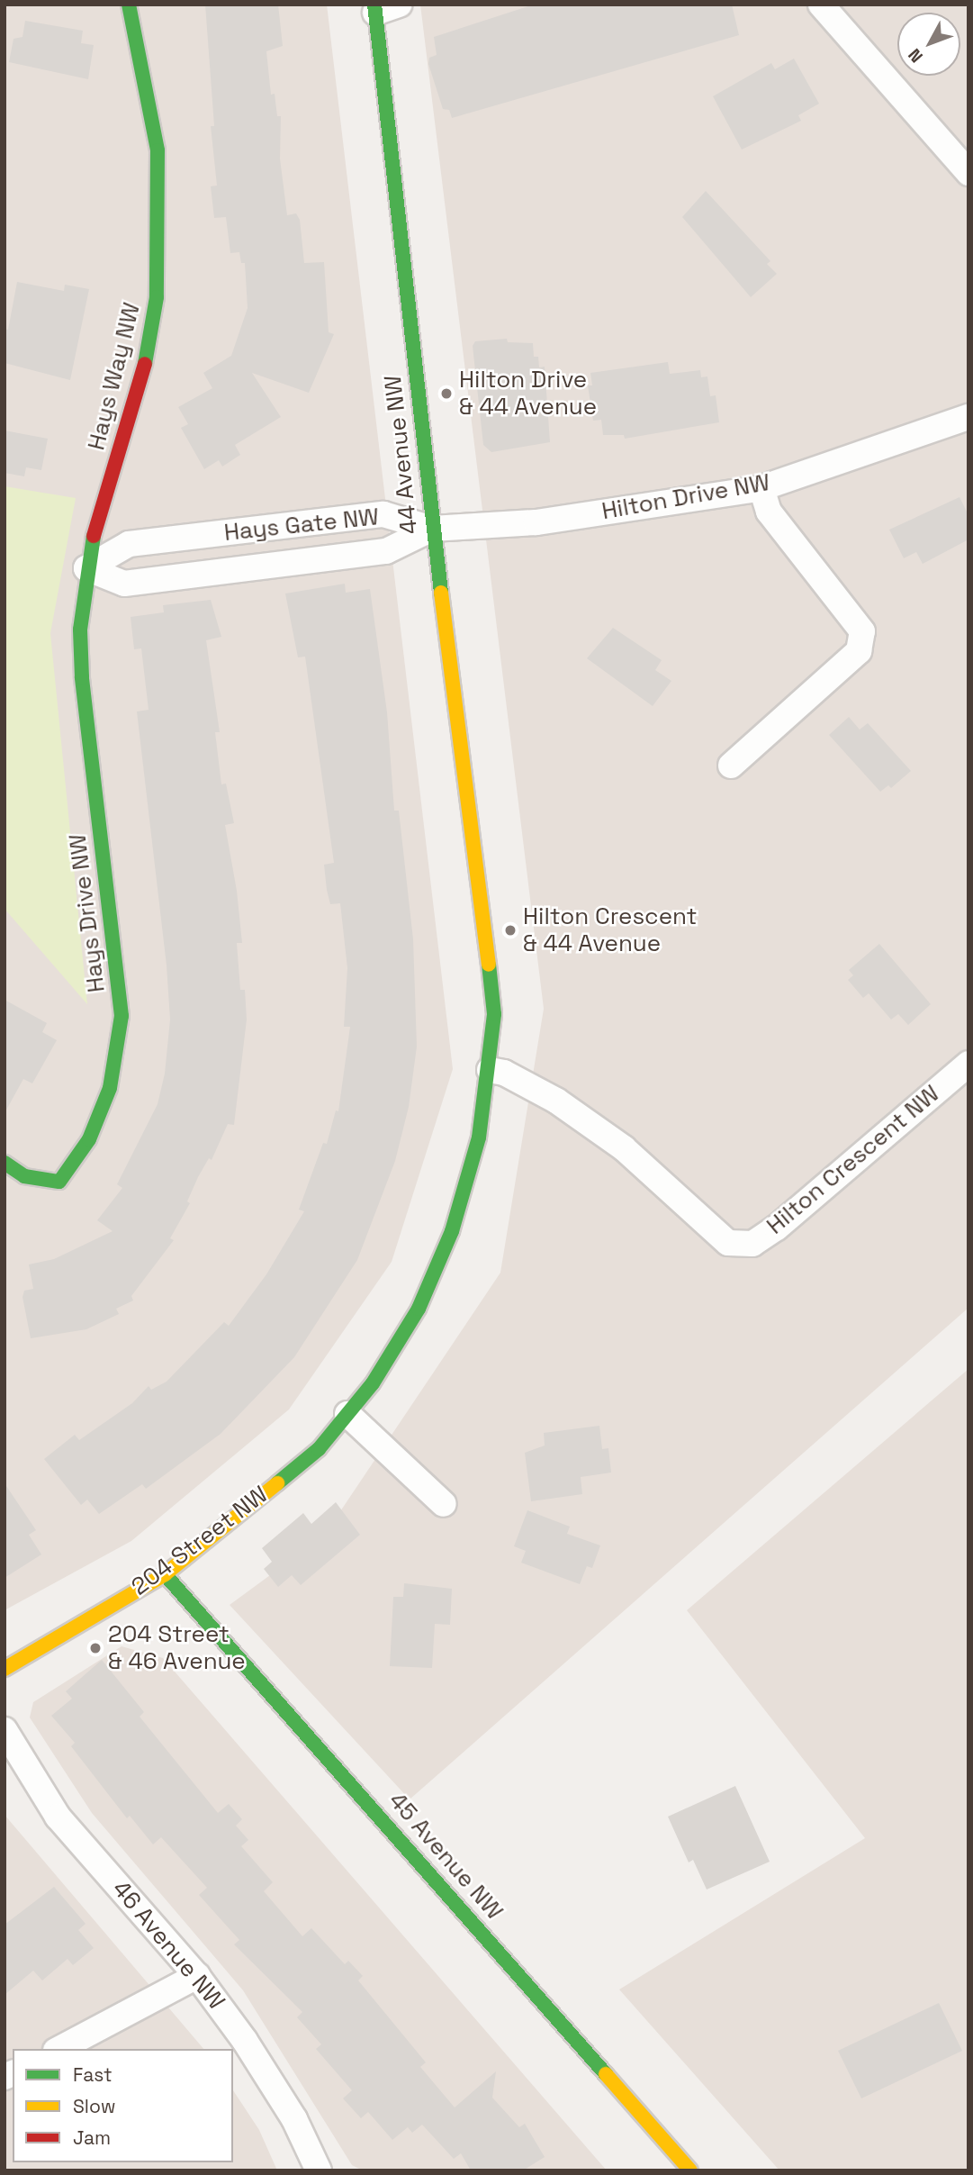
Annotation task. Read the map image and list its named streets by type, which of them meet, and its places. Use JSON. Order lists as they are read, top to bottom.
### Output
{
  "streets": {
    "street": [
      "Hays Way NW",
      "44 Avenue NW",
      "Hilton Drive NW",
      "Hays Gate NW",
      "Hays Drive NW",
      "Hilton Crescent NW",
      "204 Street NW",
      "45 Avenue NW",
      "46 Avenue NW"
    ]
  },
  "crossings": [
    ["Hays Way NW", "Hays Gate NW"],
    ["Hays Way NW", "Hays Drive NW"],
    ["44 Avenue NW", "Hilton Drive NW"],
    ["44 Avenue NW", "Hays Gate NW"],
    ["44 Avenue NW", "204 Street NW"],
    ["Hilton Drive NW", "Hays Gate NW"],
    ["Hays Gate NW", "Hays Drive NW"],
    ["Hilton Crescent NW", "204 Street NW"],
    ["204 Street NW", "45 Avenue NW"]
  ],
  "places": ["Hilton Drive & 44 Avenue", "Hilton Crescent & 44 Avenue", "204 Street & 46 Avenue"],
  "legend": ["Fast", "Slow", "Jam"],
  "north": "bottom left"
}
